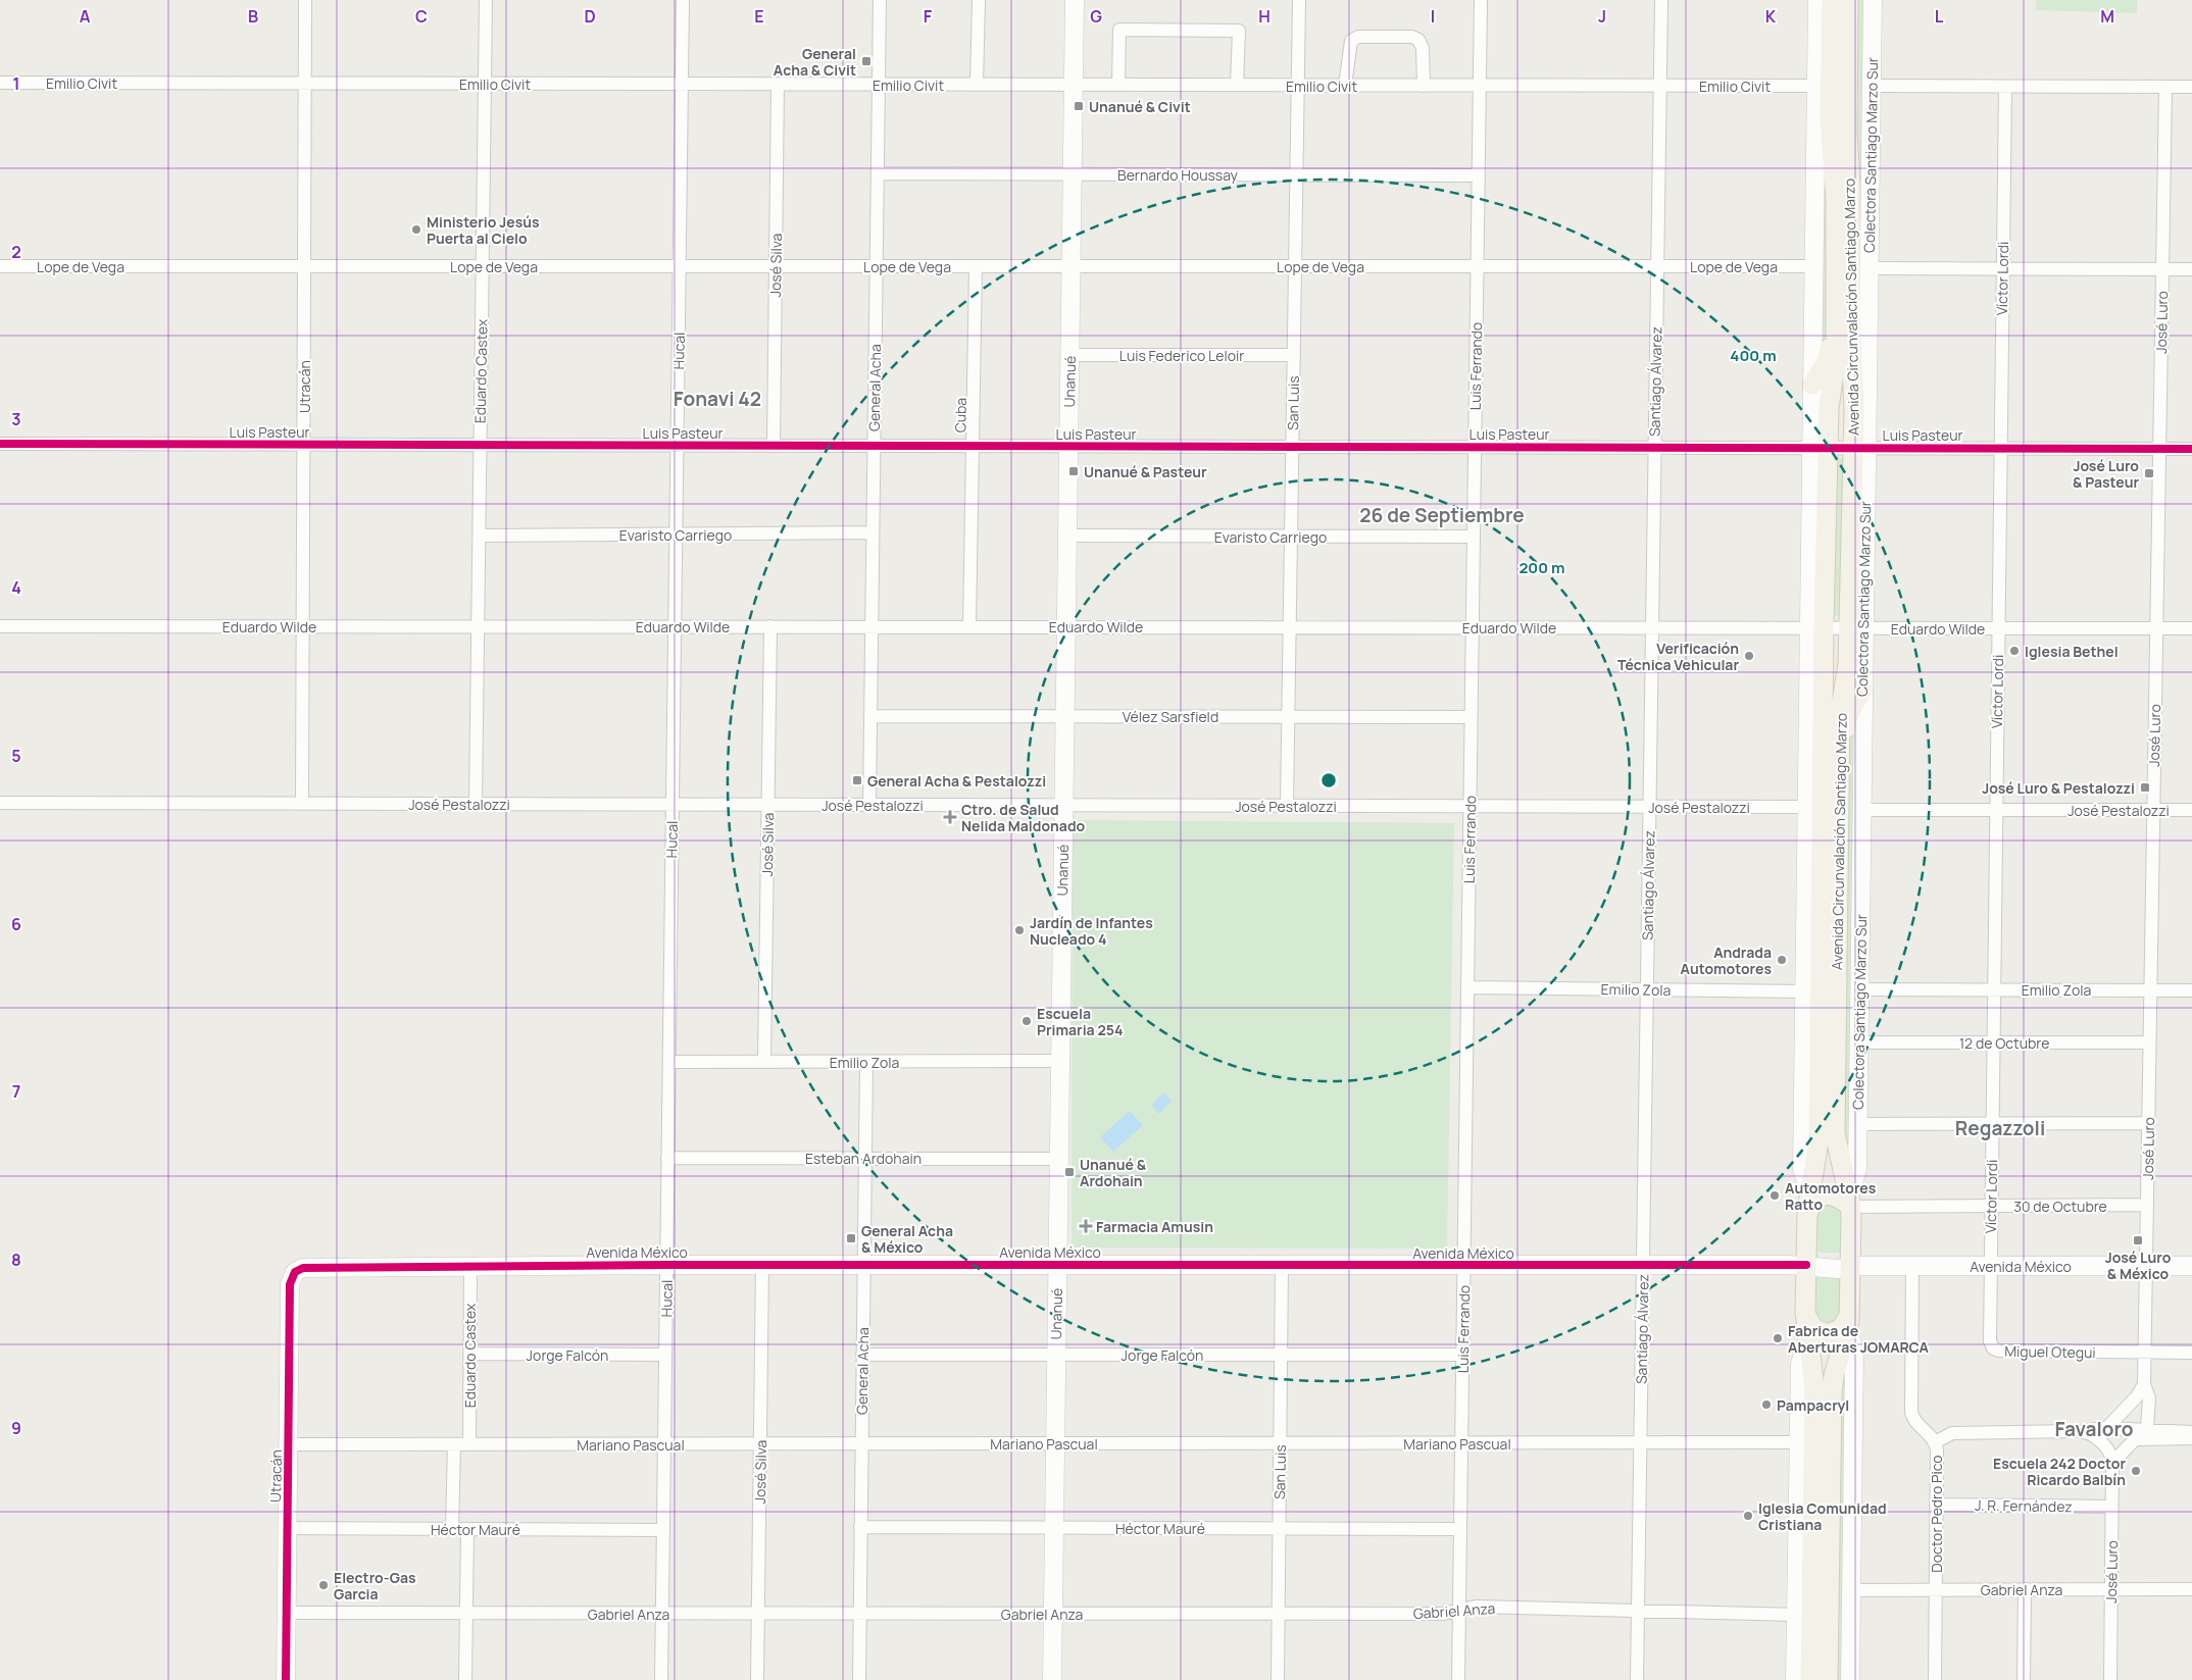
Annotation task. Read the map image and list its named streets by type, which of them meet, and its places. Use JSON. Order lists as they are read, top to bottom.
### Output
{
  "streets": {
    "main road": ["Avenida Circunvalación Santiago Marzo"],
    "street": [
      "Emilio Civit",
      "Colectora Santiago Marzo Sur",
      "Bernardo Houssay",
      "José Silva",
      "Lope de Vega",
      "Víctor Lordi",
      "José Luro",
      "Hucal",
      "Luis Federico Leloir",
      "Luis Ferrando",
      "Eduardo Castex",
      "Unanué",
      "Santiago Álvarez",
      "Utracán",
      "General Acha",
      "San Luis",
      "Cuba",
      "Luis Pasteur",
      "Evaristo Carriego",
      "Eduardo Wilde",
      "Vélez Sarsfield",
      "José Pestalozzi",
      "Emilio Zola",
      "12 de Octubre",
      "Esteban Ardohain",
      "30 de Octubre",
      "Avenida México",
      "Miguel Otegui",
      "Jorge Falcón",
      "Mariano Pascual",
      "J. R. Fernández",
      "Doctor Pedro Pico",
      "Héctor Mauré",
      "Gabriel Anza"
    ]
  },
  "crossings": [
    ["Emilio Civit", "José Silva"],
    ["Emilio Civit", "Hucal"],
    ["Emilio Civit", "Luis Ferrando"],
    ["Emilio Civit", "Eduardo Castex"],
    ["Emilio Civit", "Unanué"],
    ["Emilio Civit", "Santiago Álvarez"],
    ["Emilio Civit", "Utracán"],
    ["Emilio Civit", "General Acha"],
    ["Emilio Civit", "San Luis"],
    ["Colectora Santiago Marzo Sur", "Avenida Circunvalación Santiago Marzo"],
    ["Colectora Santiago Marzo Sur", "Luis Pasteur"],
    ["Colectora Santiago Marzo Sur", "Eduardo Wilde"],
    ["Colectora Santiago Marzo Sur", "José Pestalozzi"],
    ["Colectora Santiago Marzo Sur", "Emilio Zola"],
    ["Colectora Santiago Marzo Sur", "12 de Octubre"],
    ["Colectora Santiago Marzo Sur", "30 de Octubre"],
    ["Bernardo Houssay", "Luis Ferrando"],
    ["Bernardo Houssay", "Unanué"],
    ["Bernardo Houssay", "General Acha"],
    ["Bernardo Houssay", "San Luis"],
    ["José Silva", "Lope de Vega"],
    ["José Silva", "Luis Pasteur"],
    ["José Silva", "Eduardo Wilde"],
    ["José Silva", "José Pestalozzi"],
    ["José Silva", "Emilio Zola"],
    ["José Silva", "Avenida México"],
    ["José Silva", "Mariano Pascual"],
    ["José Silva", "Gabriel Anza"],
    ["Lope de Vega", "Hucal"],
    ["Lope de Vega", "Luis Ferrando"],
    ["Lope de Vega", "Eduardo Castex"],
    ["Lope de Vega", "Unanué"],
    ["Lope de Vega", "Santiago Álvarez"],
    ["Lope de Vega", "Utracán"],
    ["Lope de Vega", "General Acha"],
    ["Lope de Vega", "San Luis"],
    ["Lope de Vega", "Cuba"],
    ["Víctor Lordi", "Luis Pasteur"],
    ["Víctor Lordi", "Eduardo Wilde"],
    ["Víctor Lordi", "José Pestalozzi"],
    ["Víctor Lordi", "Emilio Zola"],
    ["Víctor Lordi", "12 de Octubre"],
    ["Víctor Lordi", "30 de Octubre"],
    ["Víctor Lordi", "Avenida México"],
    ["Víctor Lordi", "Miguel Otegui"],
    ["Avenida Circunvalación Santiago Marzo", "Luis Pasteur"],
    ["Avenida Circunvalación Santiago Marzo", "Eduardo Wilde"],
    ["Avenida Circunvalación Santiago Marzo", "30 de Octubre"],
    ["Avenida Circunvalación Santiago Marzo", "Avenida México"],
    ["José Luro", "Luis Pasteur"],
    ["José Luro", "Eduardo Wilde"],
    ["José Luro", "José Pestalozzi"],
    ["José Luro", "Emilio Zola"],
    ["José Luro", "12 de Octubre"],
    ["José Luro", "30 de Octubre"],
    ["José Luro", "Avenida México"],
    ["José Luro", "Miguel Otegui"],
    ["José Luro", "J. R. Fernández"],
    ["José Luro", "Gabriel Anza"],
    ["Hucal", "Luis Pasteur"],
    ["Hucal", "Evaristo Carriego"],
    ["Hucal", "Eduardo Wilde"],
    ["Hucal", "José Pestalozzi"],
    ["Hucal", "Emilio Zola"],
    ["Hucal", "Esteban Ardohain"],
    ["Hucal", "Avenida México"],
    ["Hucal", "Jorge Falcón"],
    ["Hucal", "Mariano Pascual"],
    ["Hucal", "Héctor Mauré"],
    ["Hucal", "Gabriel Anza"],
    ["Luis Federico Leloir", "Unanué"],
    ["Luis Federico Leloir", "San Luis"],
    ["Luis Ferrando", "Luis Pasteur"],
    ["Luis Ferrando", "Evaristo Carriego"],
    ["Luis Ferrando", "Eduardo Wilde"],
    ["Luis Ferrando", "Vélez Sarsfield"],
    ["Luis Ferrando", "José Pestalozzi"],
    ["Luis Ferrando", "Emilio Zola"],
    ["Luis Ferrando", "Avenida México"],
    ["Luis Ferrando", "Jorge Falcón"],
    ["Luis Ferrando", "Mariano Pascual"],
    ["Luis Ferrando", "Héctor Mauré"],
    ["Luis Ferrando", "Gabriel Anza"],
    ["Eduardo Castex", "Luis Pasteur"],
    ["Eduardo Castex", "Evaristo Carriego"],
    ["Eduardo Castex", "Eduardo Wilde"],
    ["Eduardo Castex", "José Pestalozzi"],
    ["Eduardo Castex", "Avenida México"],
    ["Eduardo Castex", "Jorge Falcón"],
    ["Eduardo Castex", "Mariano Pascual"],
    ["Unanué", "Luis Pasteur"],
    ["Unanué", "Evaristo Carriego"],
    ["Unanué", "Eduardo Wilde"],
    ["Unanué", "Vélez Sarsfield"],
    ["Unanué", "José Pestalozzi"],
    ["Unanué", "Emilio Zola"],
    ["Unanué", "Esteban Ardohain"],
    ["Unanué", "Avenida México"],
    ["Unanué", "Jorge Falcón"],
    ["Unanué", "Mariano Pascual"],
    ["Unanué", "Héctor Mauré"],
    ["Unanué", "Gabriel Anza"],
    ["Santiago Álvarez", "Luis Pasteur"],
    ["Santiago Álvarez", "Eduardo Wilde"],
    ["Santiago Álvarez", "José Pestalozzi"],
    ["Santiago Álvarez", "Emilio Zola"],
    ["Santiago Álvarez", "Avenida México"],
    ["Santiago Álvarez", "Mariano Pascual"],
    ["Santiago Álvarez", "Gabriel Anza"],
    ["Utracán", "Luis Pasteur"],
    ["Utracán", "Eduardo Wilde"],
    ["Utracán", "José Pestalozzi"],
    ["Utracán", "Avenida México"],
    ["Utracán", "Mariano Pascual"],
    ["Utracán", "Héctor Mauré"],
    ["Utracán", "Gabriel Anza"],
    ["General Acha", "Luis Pasteur"],
    ["General Acha", "Evaristo Carriego"],
    ["General Acha", "Eduardo Wilde"],
    ["General Acha", "Vélez Sarsfield"],
    ["General Acha", "José Pestalozzi"],
    ["General Acha", "Emilio Zola"],
    ["General Acha", "Esteban Ardohain"],
    ["General Acha", "Avenida México"],
    ["General Acha", "Jorge Falcón"],
    ["General Acha", "Mariano Pascual"],
    ["General Acha", "Héctor Mauré"],
    ["General Acha", "Gabriel Anza"],
    ["San Luis", "Luis Pasteur"],
    ["San Luis", "Evaristo Carriego"],
    ["San Luis", "Eduardo Wilde"],
    ["San Luis", "Vélez Sarsfield"],
    ["San Luis", "José Pestalozzi"],
    ["San Luis", "Avenida México"],
    ["San Luis", "Jorge Falcón"],
    ["San Luis", "Mariano Pascual"],
    ["San Luis", "Héctor Mauré"],
    ["San Luis", "Gabriel Anza"],
    ["Cuba", "Luis Pasteur"],
    ["Cuba", "Eduardo Wilde"],
    ["Avenida México", "Miguel Otegui"],
    ["Avenida México", "Doctor Pedro Pico"],
    ["J. R. Fernández", "Doctor Pedro Pico"],
    ["Doctor Pedro Pico", "Gabriel Anza"]
  ],
  "districts": [
    "Fonavi 42",
    "26 de Septiembre",
    "Regazzoli",
    "Favaloro"
  ],
  "places": {
    "transit": [
      "General Acha & Civit",
      "Unanué & Civit",
      "Unanué & Pasteur",
      "José Luro & Pasteur",
      "General Acha & Pestalozzi",
      "José Luro & Pestalozzi",
      "Unanué & Ardohain",
      "General Acha & México",
      "José Luro & México"
    ],
    "other": [
      "Ministerio Jesús Puerta al Cielo",
      "Iglesia Bethel",
      "Verificación Técnica Vehicular",
      "Jardín de Infantes Nucleado 4",
      "Andrada Automotores",
      "Escuela Primaria 254",
      "Automotores Ratto",
      "Fabrica de Aberturas JOMARCA",
      "Pampacryl",
      "Escuela 242 Doctor Ricardo Balbín",
      "Iglesia Comunidad Cristiana",
      "Electro-Gas Garcia"
    ],
    "health": ["Ctro. de Salud Nelida Maldonado", "Farmacia Amusin"]
  },
  "grid": {
    "columns": [
      "A",
      "B",
      "C",
      "D",
      "E",
      "F",
      "G",
      "H",
      "I",
      "J",
      "K",
      "L",
      "M"
    ],
    "rows": [
      "1",
      "2",
      "3",
      "4",
      "5",
      "6",
      "7",
      "8",
      "9"
    ]
  },
  "rings": ["400 m", "200 m"]
}
